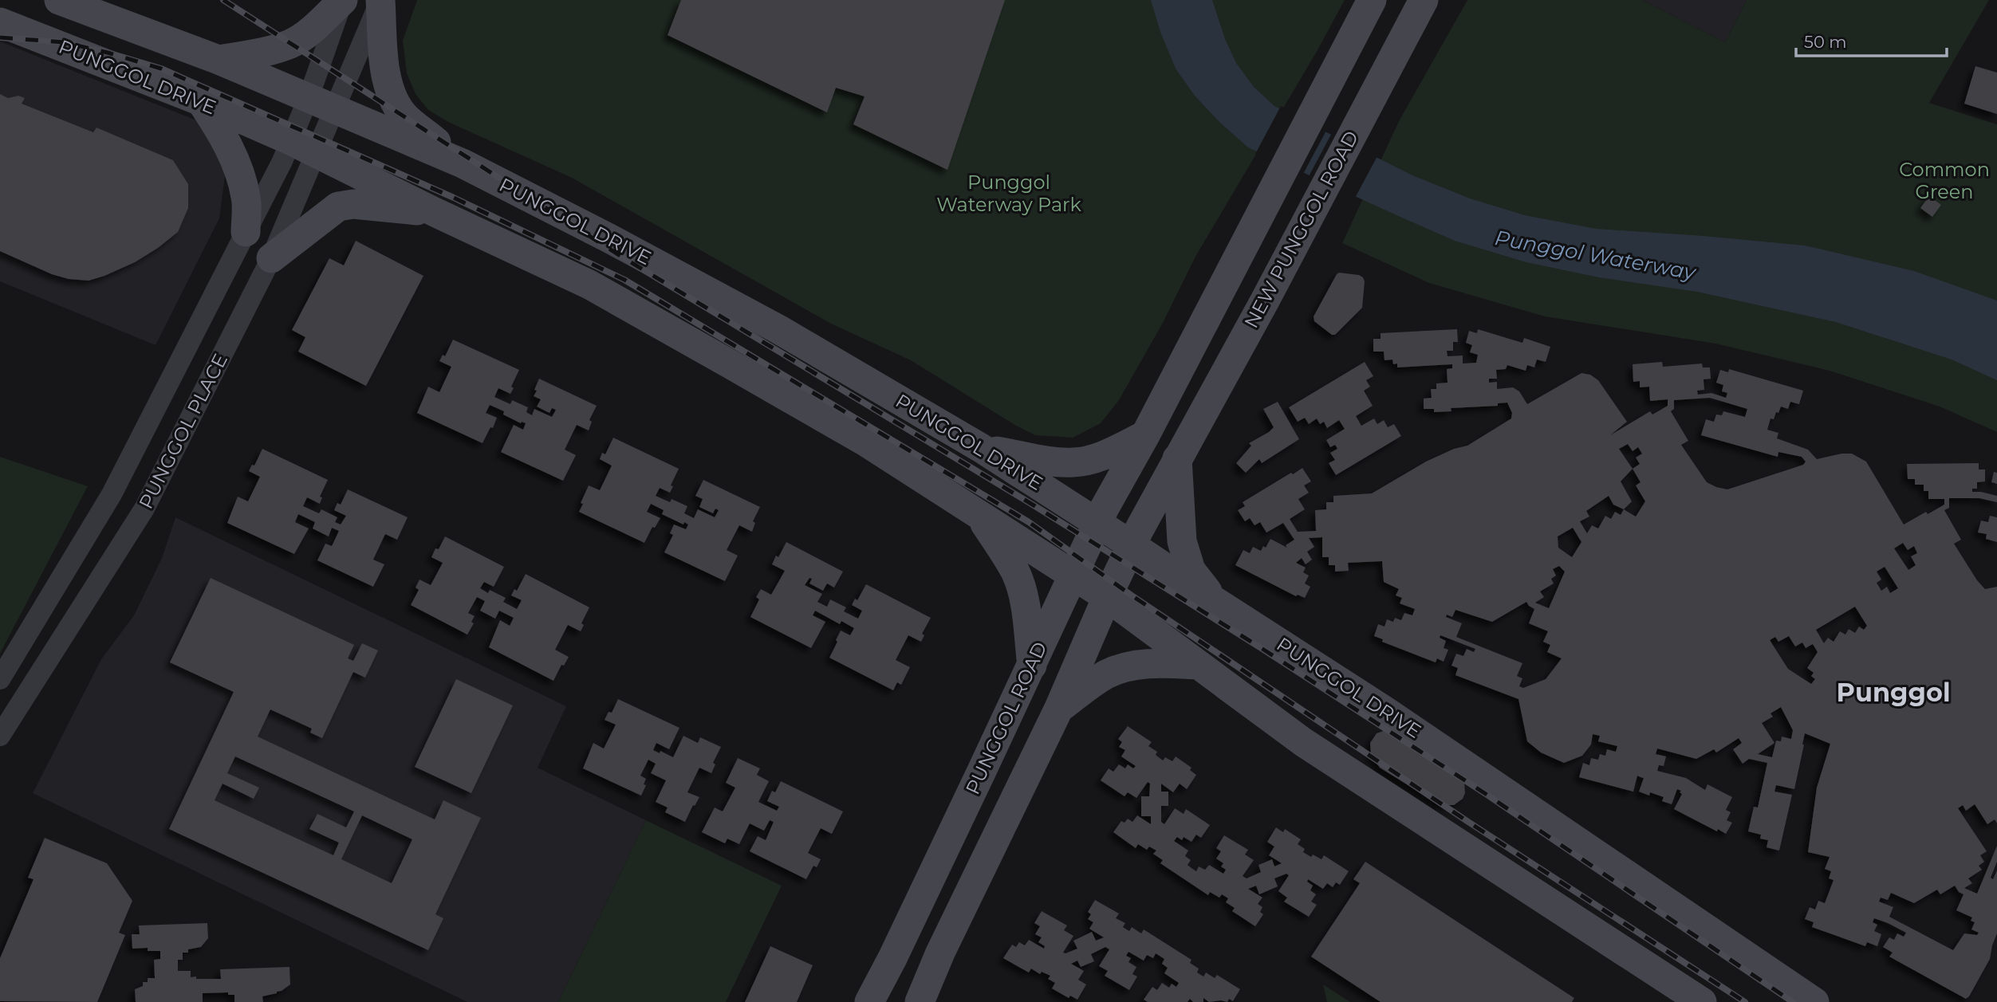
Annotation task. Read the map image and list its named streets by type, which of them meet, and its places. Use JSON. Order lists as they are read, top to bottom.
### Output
{
  "streets": {
    "street": [
      "PUNGGOL DRIVE",
      "NEW PUNGGOL ROAD",
      "PUNGGOL PLACE",
      "PUNGGOL ROAD"
    ]
  },
  "crossings": [
    ["PUNGGOL DRIVE", "PUNGGOL PLACE"],
    ["PUNGGOL DRIVE", "PUNGGOL ROAD"]
  ],
  "districts": ["Punggol"],
  "water": ["Punggol Waterway"],
  "parks": ["Common Green", "Punggol Waterway Park"],
  "scale_bar": "50 m"
}
